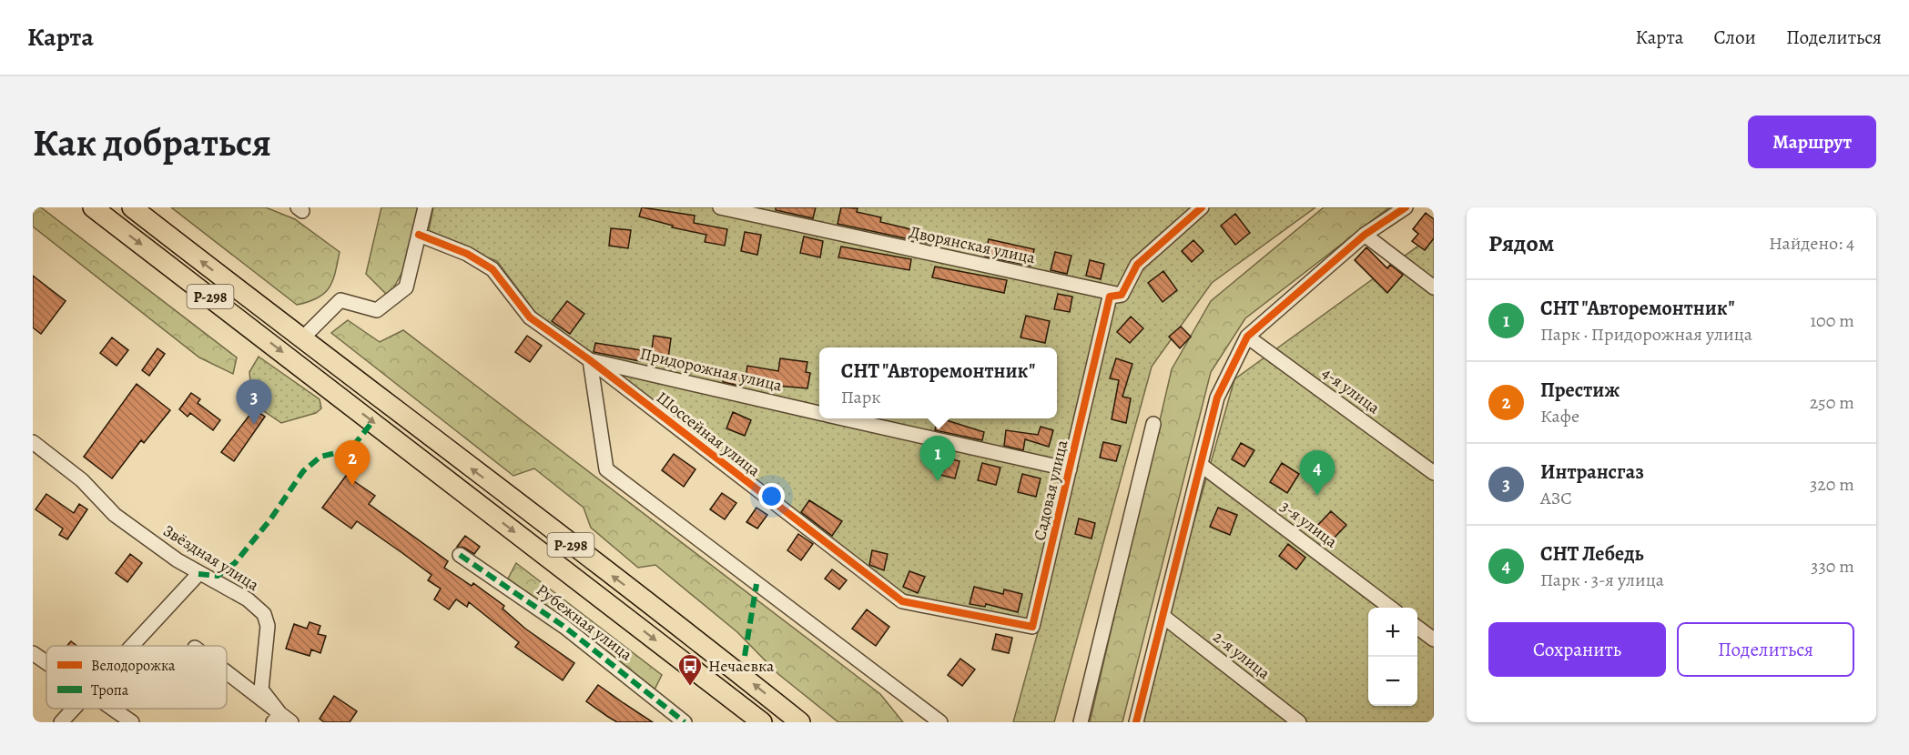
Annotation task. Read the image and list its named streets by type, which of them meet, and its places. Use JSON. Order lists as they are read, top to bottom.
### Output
{
  "streets": {
    "highway": ["Р-298"],
    "street": [
      "Дворянская улица",
      "Придорожная улица",
      "4-я улица",
      "Шоссейная улица",
      "Садовая улица",
      "3-я улица",
      "Звёздная улица",
      "Рубежная улица",
      "2-я улица"
    ]
  },
  "crossings": [
    ["Дворянская улица", "Садовая улица"],
    ["Придорожная улица", "Шоссейная улица"],
    ["Придорожная улица", "Садовая улица"],
    ["Шоссейная улица", "Садовая улица"]
  ],
  "places": {
    "bus stop": ["Нечаевка"]
  },
  "legend": ["Велодорожка", "Тропа"],
  "page": {
    "header": "Карта",
    "nav": ["Карта", "Слои", "Поделиться"],
    "buttons": [
      "Маршрут",
      ["Сохранить", "Поделиться"]
    ],
    "title": "Как добраться",
    "heading": ["Рядом", "Найдено: 4"],
    "list": [
      {
        "mark": "1",
        "name": "СНТ \"Авторемонтник\"",
        "note": "Парк · Придорожная улица",
        "value": "100 m"
      },
      {
        "mark": "2",
        "name": "Престиж",
        "note": "Кафе",
        "value": "250 m"
      },
      {
        "mark": "3",
        "name": "Интрансгаз",
        "note": "АЗС",
        "value": "320 m"
      },
      {
        "mark": "4",
        "name": "СНТ Лебедь",
        "note": "Парк · 3-я улица",
        "value": "330 m"
      }
    ],
    "popup": ["СНТ \"Авторемонтник\"", "Парк"],
    "pins": [
      "3",
      "1",
      "2",
      "4"
    ],
    "map_buttons": ["+", "−"]
  }
}
